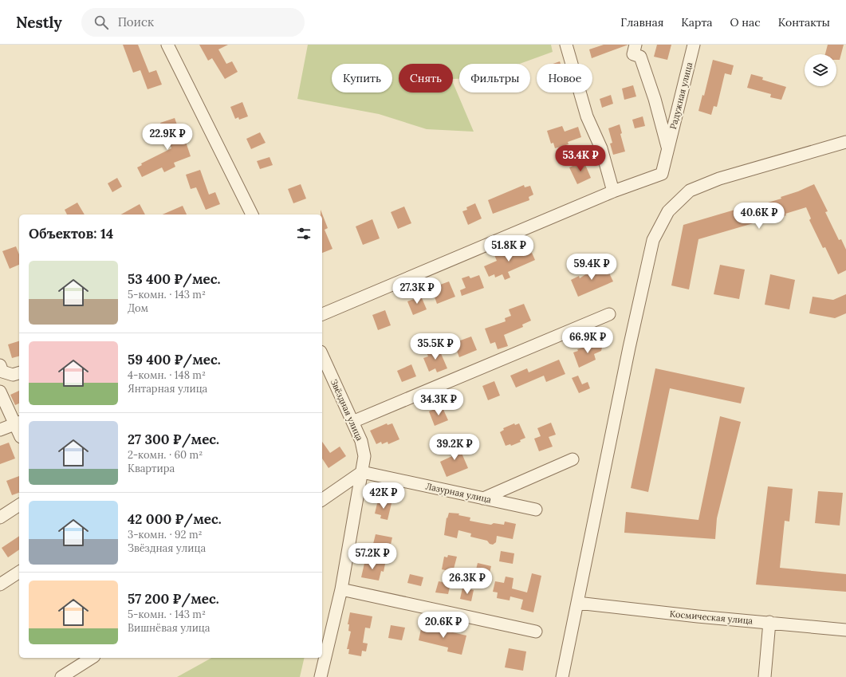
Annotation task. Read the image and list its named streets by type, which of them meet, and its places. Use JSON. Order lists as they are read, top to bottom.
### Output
{
  "streets": {
    "street": [
      "Радужная улица",
      "Звёздная улица",
      "Лазурная улица",
      "Космическая улица"
    ]
  },
  "crossings": [
    ["Звёздная улица", "Лазурная улица"]
  ],
  "page": {
    "header": "Nestly",
    "search": "Поиск",
    "nav": [
      "Главная",
      "Карта",
      "О нас",
      "Контакты"
    ],
    "chip": [
      "Купить",
      "Снять",
      "Фильтры",
      "Новое"
    ],
    "price": [
      "22.9K ₽",
      "53.4K ₽",
      "40.6K ₽",
      "51.8K ₽",
      "59.4K ₽",
      "27.3K ₽",
      "66.9K ₽",
      "35.5K ₽",
      "34.3K ₽",
      "39.2K ₽",
      "42K ₽",
      "57.2K ₽",
      "26.3K ₽",
      "20.6K ₽"
    ],
    "heading": "Объектов: 14",
    "list": [
      {
        "name": "53 400 ₽/мес.",
        "note": "5-комн. · 143 m² · Дом"
      },
      {
        "name": "59 400 ₽/мес.",
        "note": "4-комн. · 148 m² · Янтарная улица"
      },
      {
        "name": "27 300 ₽/мес.",
        "note": "2-комн. · 60 m² · Квартира"
      },
      {
        "name": "42 000 ₽/мес.",
        "note": "3-комн. · 92 m² · Звёздная улица"
      },
      {
        "name": "57 200 ₽/мес.",
        "note": "5-комн. · 143 m² · Вишнёвая улица"
      }
    ]
  }
}
